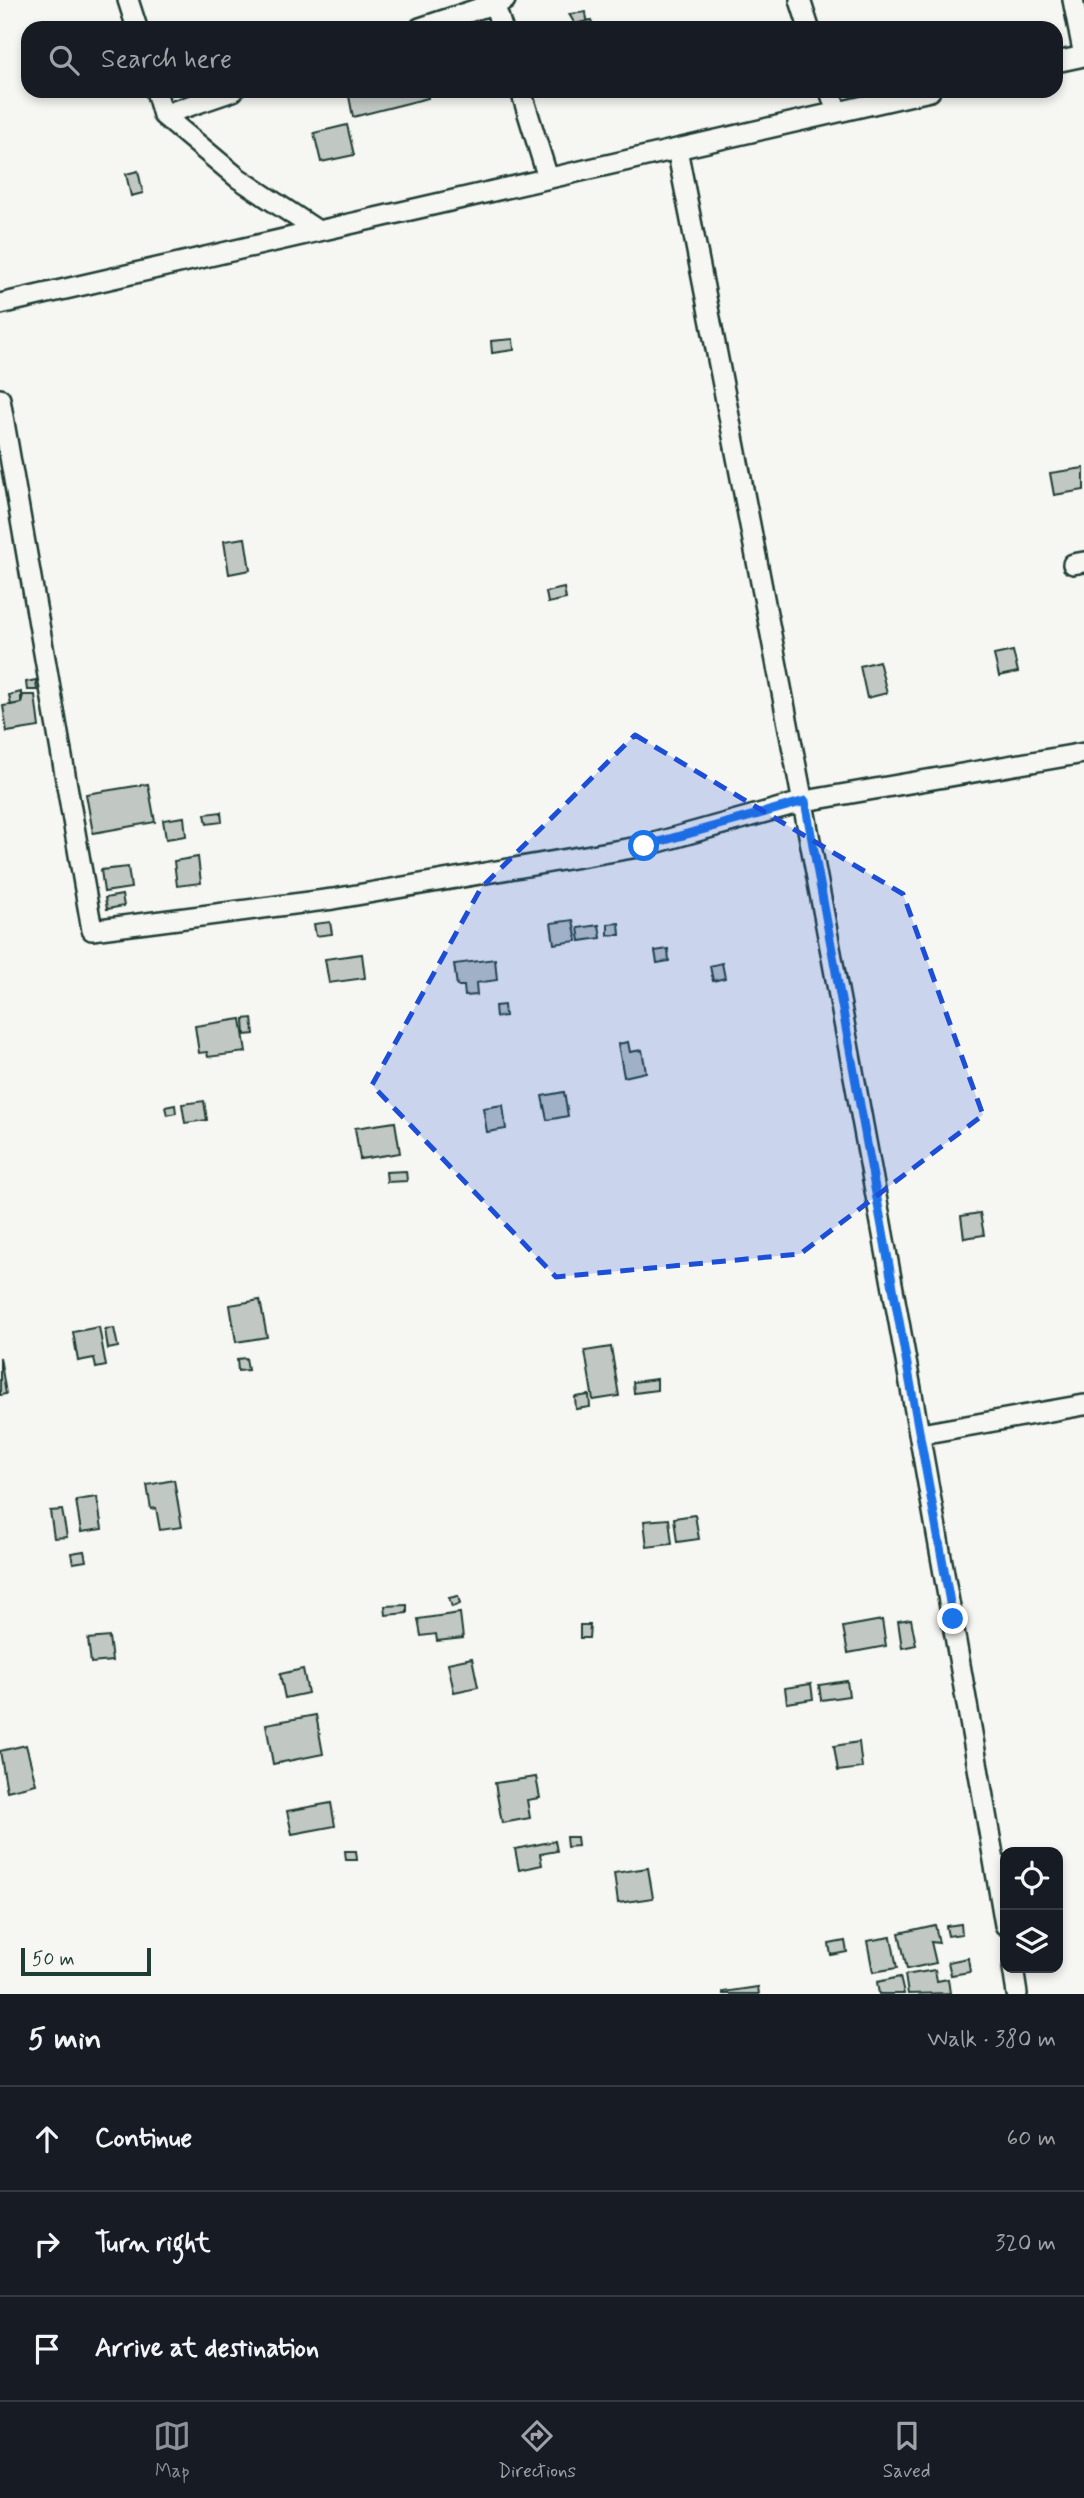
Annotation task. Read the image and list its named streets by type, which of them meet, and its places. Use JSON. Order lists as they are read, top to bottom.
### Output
{
  "scale_bar": "50 m",
  "page": {
    "search": "Search here",
    "scale": "50 m",
    "heading": ["5 min", "Walk · 380 m"],
    "list": [
      ["Continue", "60 m"],
      ["Turn right", "320 m"],
      "Arrive at destination"
    ],
    "nav": ["Map", "Directions", "Saved"]
  }
}
